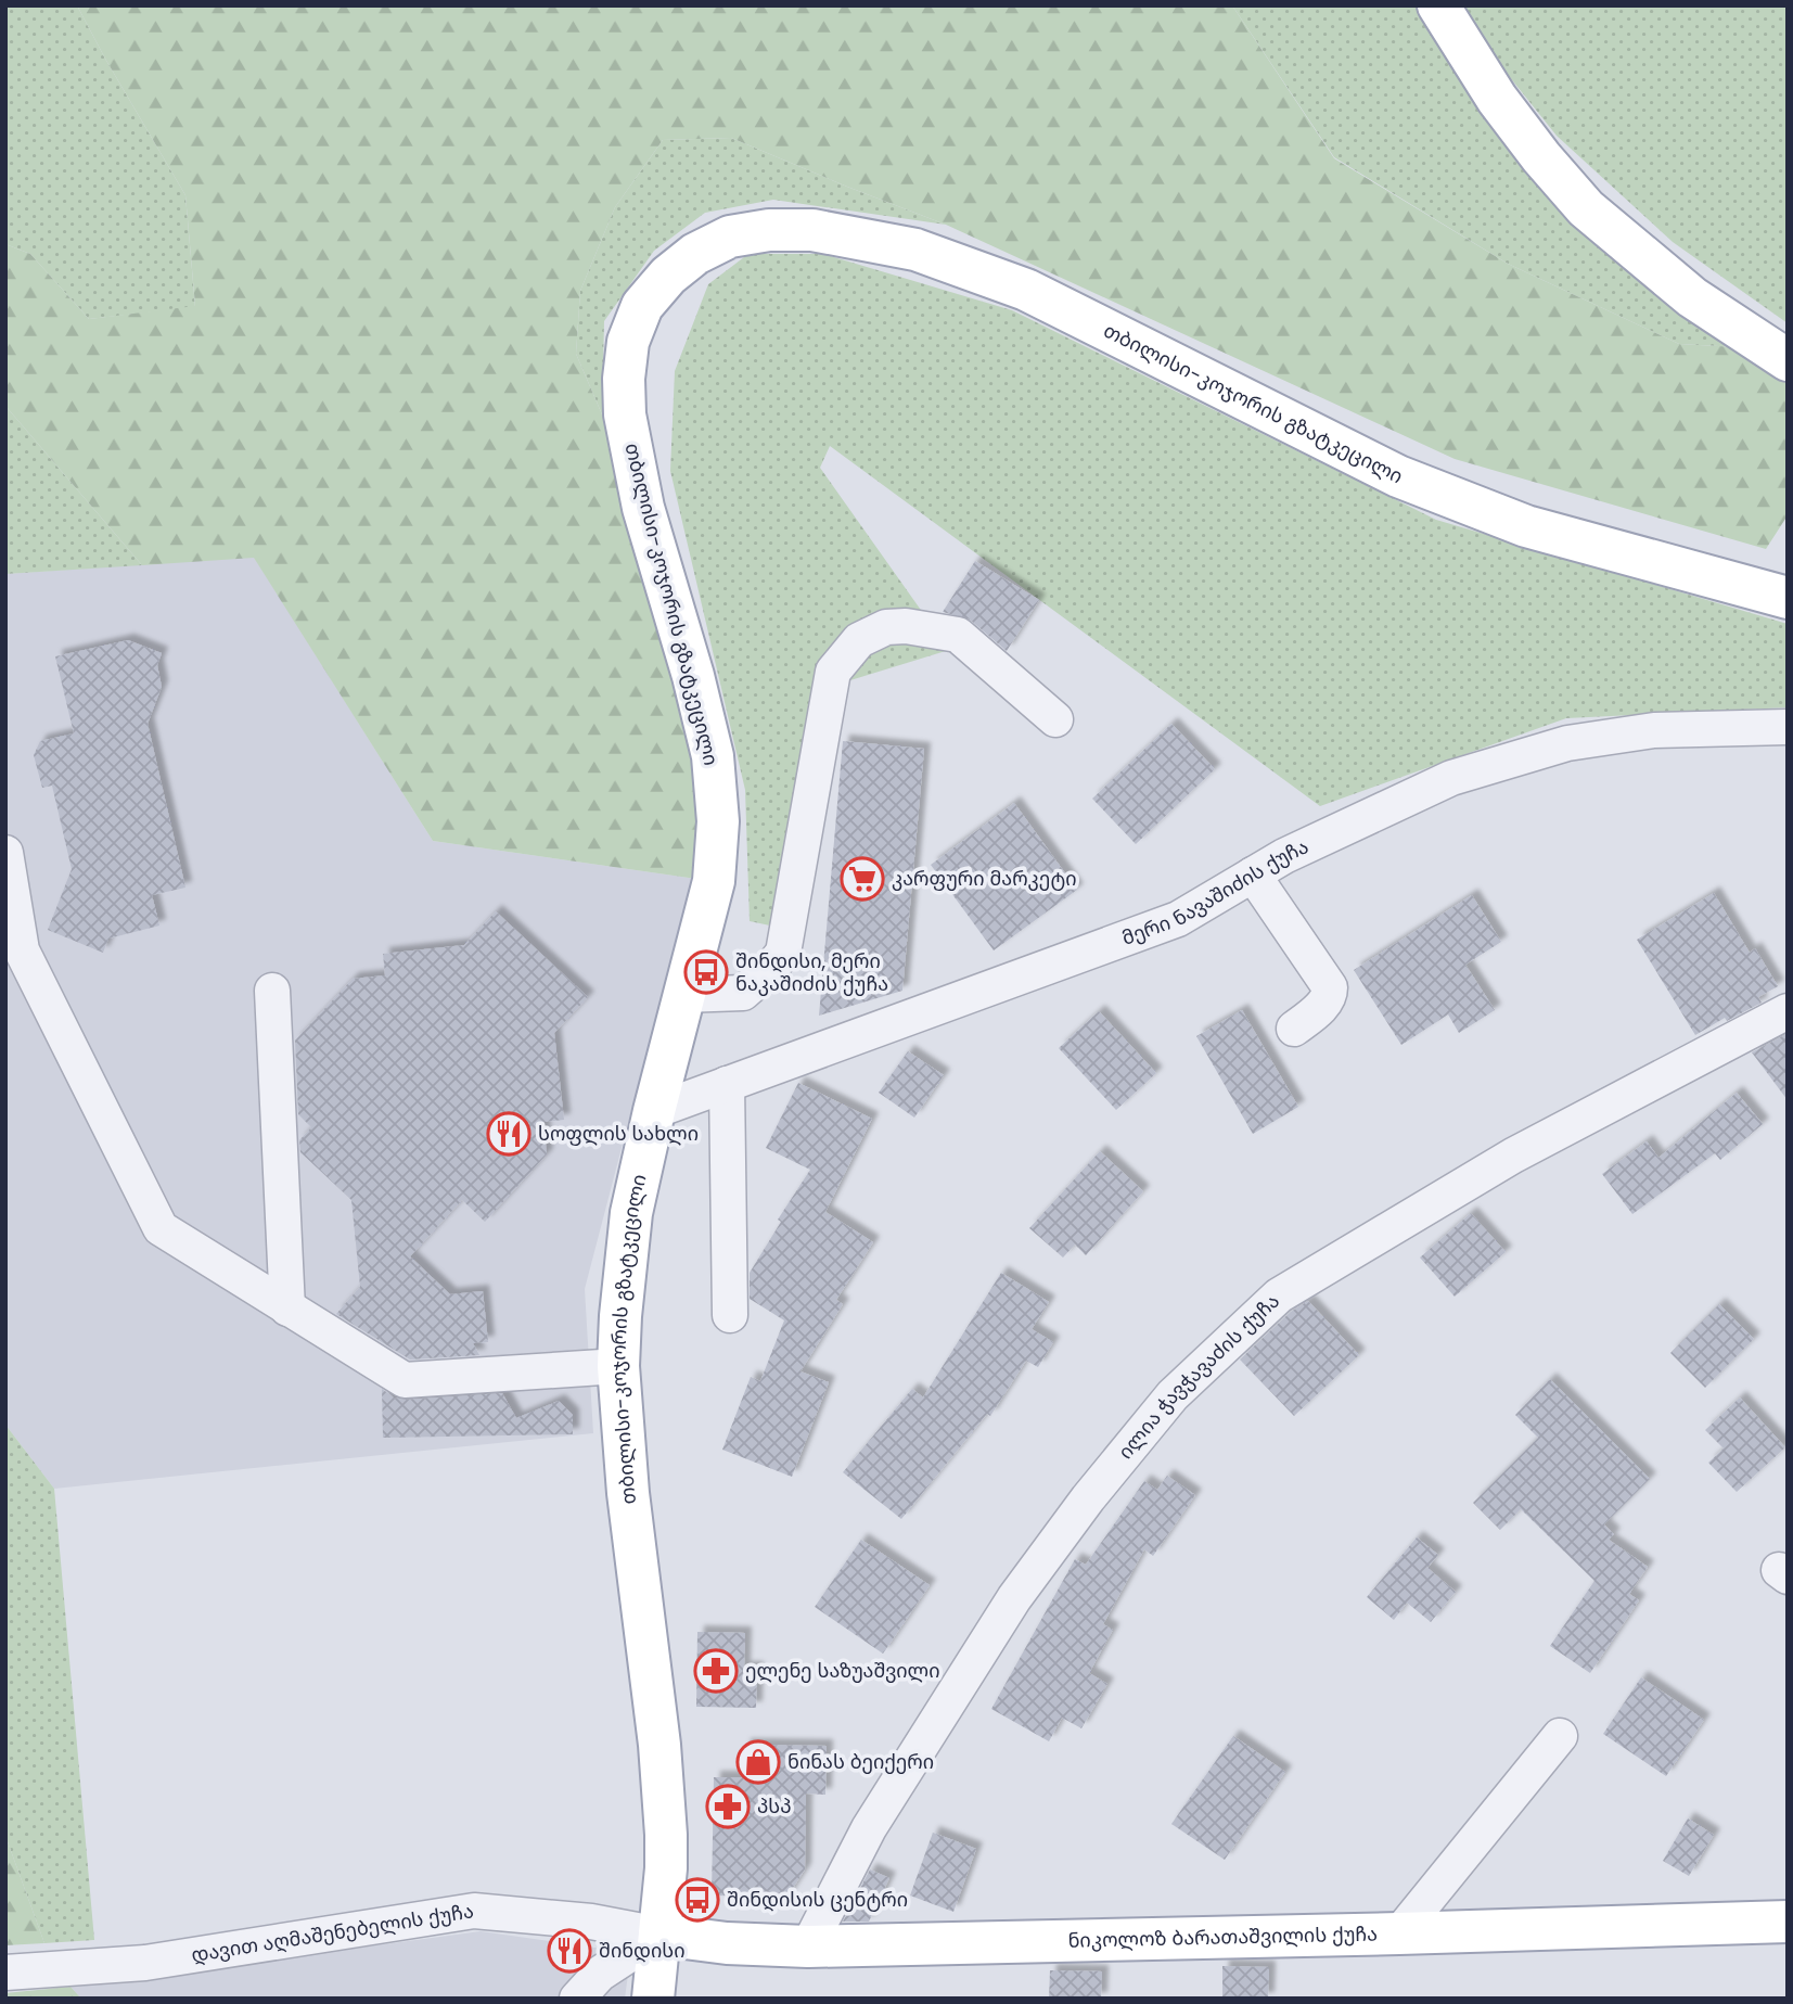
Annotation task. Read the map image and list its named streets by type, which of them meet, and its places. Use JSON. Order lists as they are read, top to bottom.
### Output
{
  "streets": {
    "main road": ["თბილისი-კოჯორის გზატკეცილი", "ნიკოლოზ ბარათაშვილის ქუჩა"],
    "street": ["მერი ნავაშიძის ქუჩა", "ილია ჭავჭავაძის ქუჩა", "დავით აღმაშენებელის ქუჩა"]
  },
  "crossings": [
    ["თბილისი-კოჯორის გზატკეცილი", "მერი ნავაშიძის ქუჩა"],
    ["თბილისი-კოჯორის გზატკეცილი", "დავით აღმაშენებელის ქუჩა"],
    ["თბილისი-კოჯორის გზატკეცილი", "ნიკოლოზ ბარათაშვილის ქუჩა"],
    ["ილია ჭავჭავაძის ქუჩა", "ნიკოლოზ ბარათაშვილის ქუჩა"],
    ["დავით აღმაშენებელის ქუჩა", "ნიკოლოზ ბარათაშვილის ქუჩა"]
  ],
  "places": {
    "supermarket": ["კარფური მარკეტი"],
    "bus stop": ["შინდისი, მერი ნაკაშიძის ქუჩა", "შინდისის ცენტრი"],
    "restaurant": ["სოფლის სახლი", "შინდისი"],
    "pharmacy": ["ელენე საზუაშვილი", "პსპ"],
    "shop": ["ნინას ბეიქერი"]
  }
}
